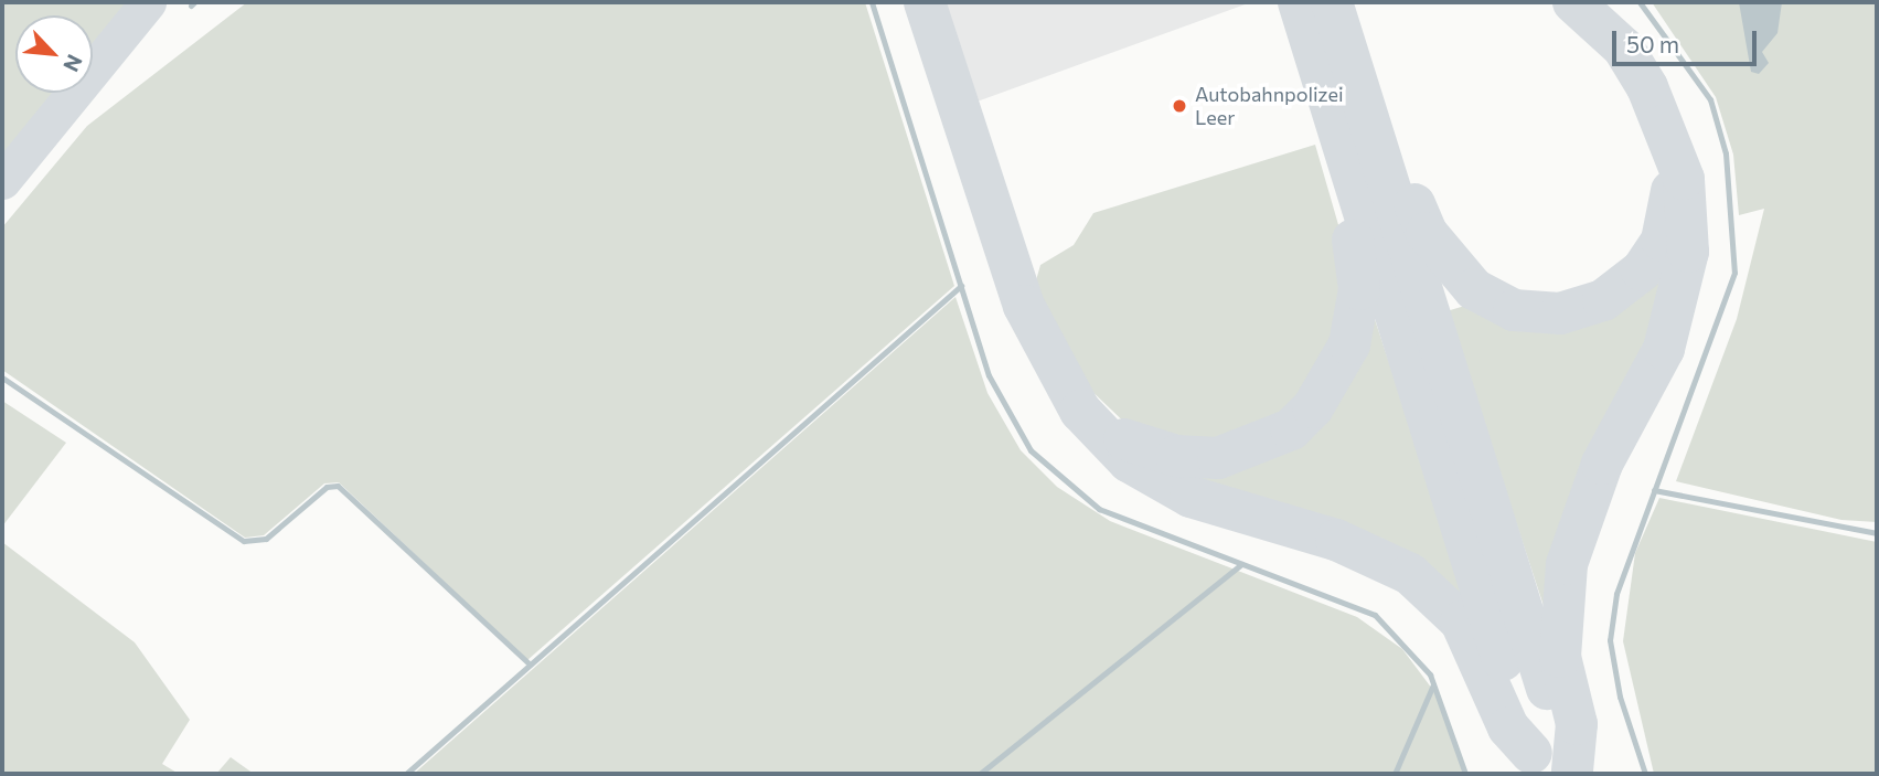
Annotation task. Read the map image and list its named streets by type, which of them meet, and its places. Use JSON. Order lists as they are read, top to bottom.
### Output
{
  "places": ["Autobahnpolizei Leer"],
  "scale_bar": "50 m",
  "north": "bottom right"
}
